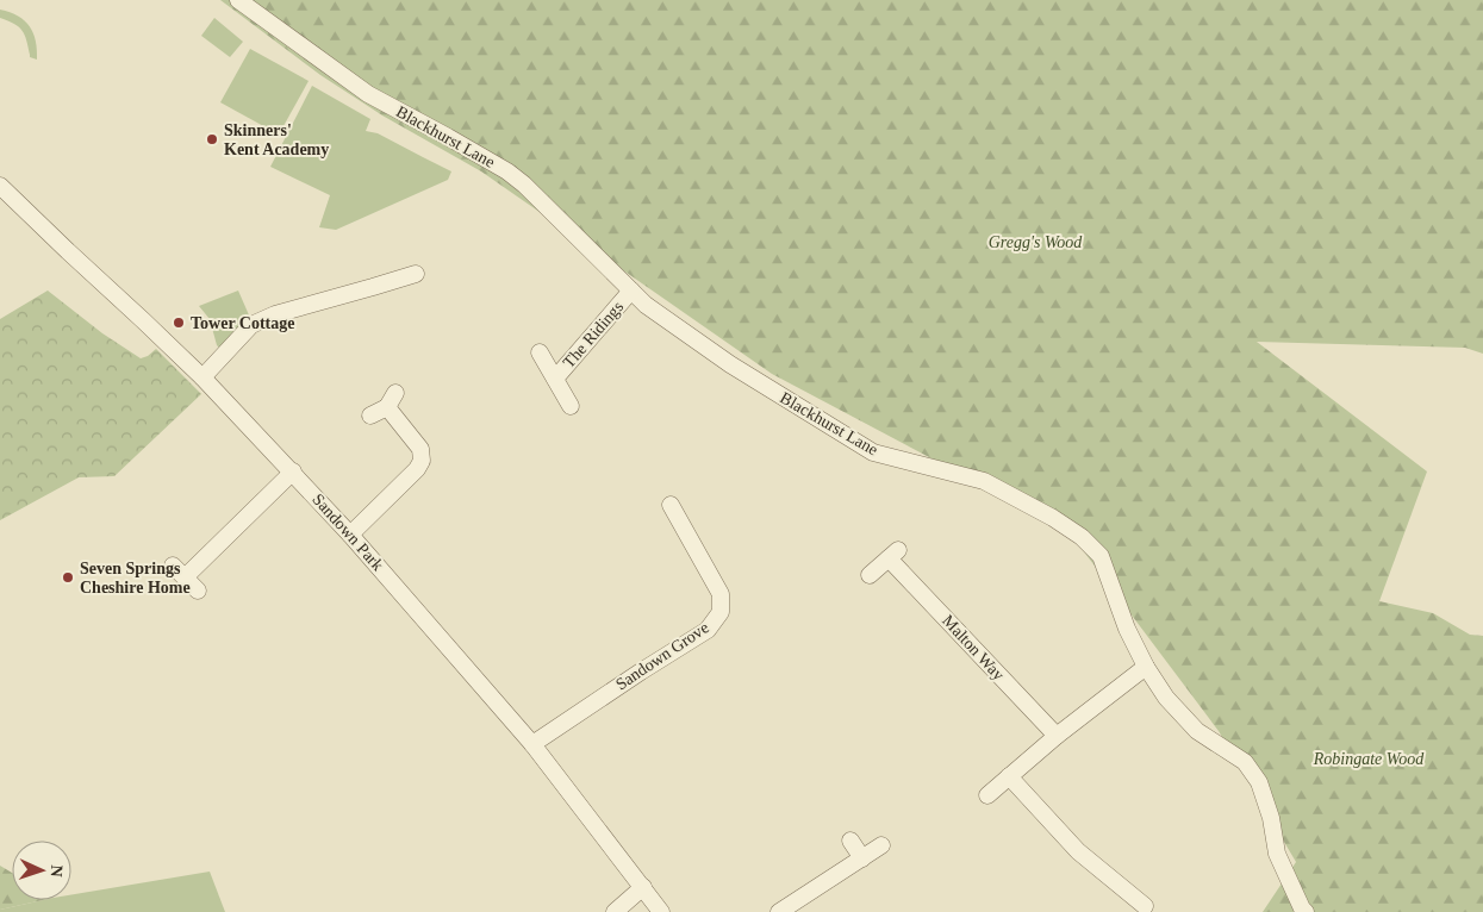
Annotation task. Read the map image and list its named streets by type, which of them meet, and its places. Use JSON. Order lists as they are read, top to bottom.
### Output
{
  "streets": {
    "street": [
      "Blackhurst Lane",
      "The Ridings",
      "Sandown Park",
      "Malton Way",
      "Sandown Grove"
    ]
  },
  "crossings": [
    ["Blackhurst Lane", "The Ridings"],
    ["Sandown Park", "Sandown Grove"]
  ],
  "parks": ["Gregg's Wood", "Robingate Wood"],
  "places": ["Skinners' Kent Academy", "Tower Cottage", "Seven Springs Cheshire Home"],
  "north": "right"
}
